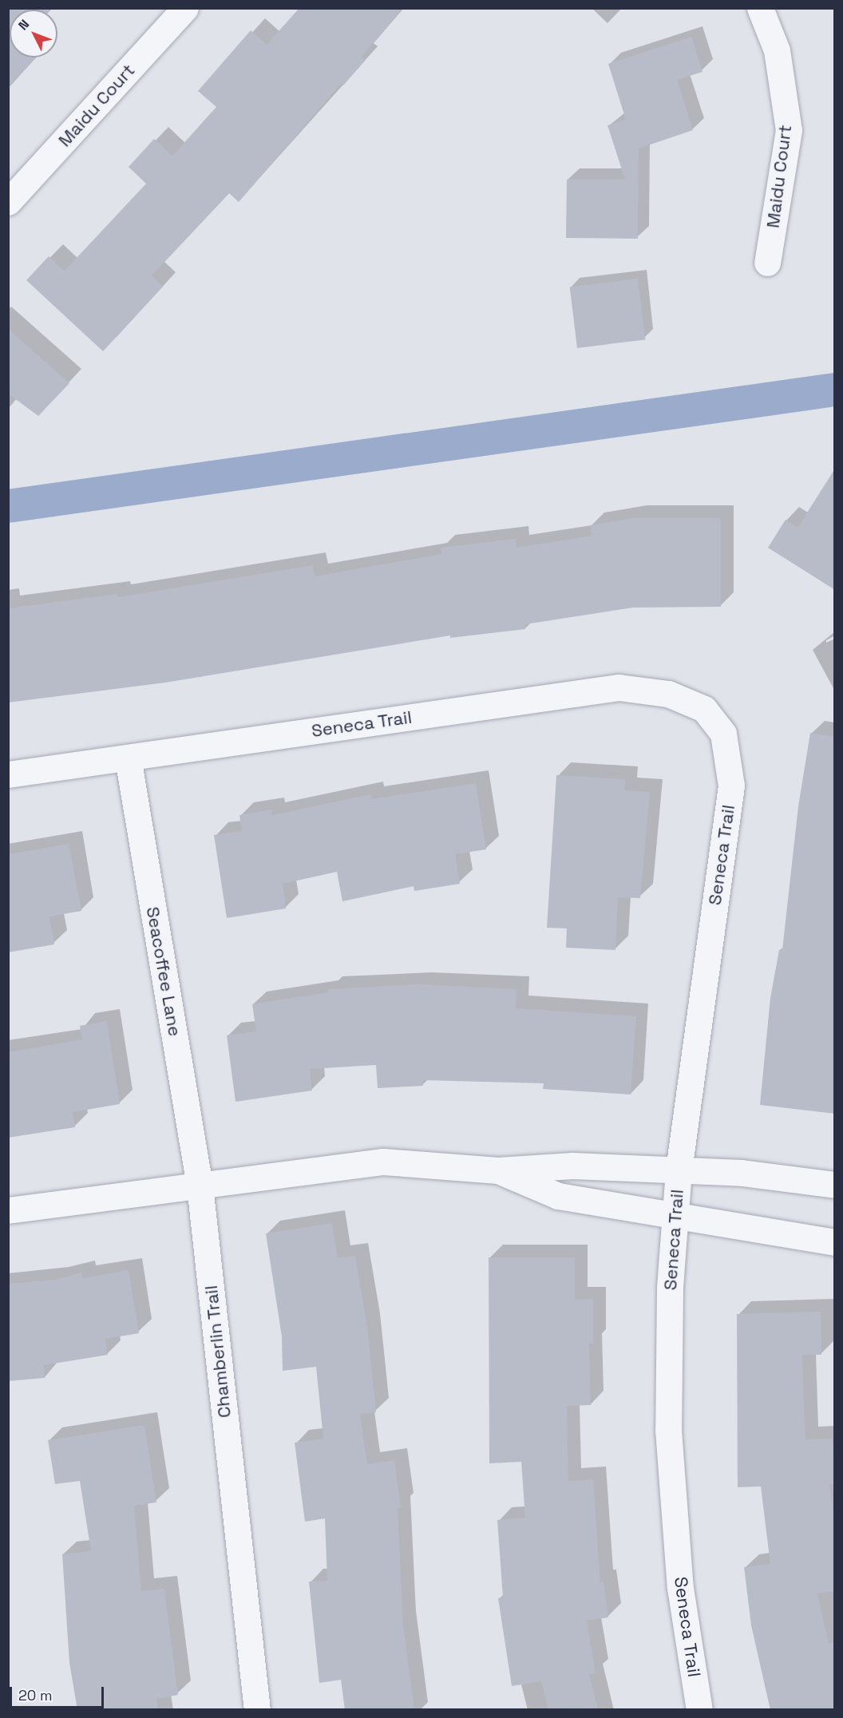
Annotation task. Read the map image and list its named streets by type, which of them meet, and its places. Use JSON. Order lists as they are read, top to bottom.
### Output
{
  "streets": {
    "street": [
      "Maidu Court",
      "Seneca Trail",
      "Seacoffee Lane",
      "Chamberlin Trail"
    ]
  },
  "crossings": [
    ["Seneca Trail", "Seacoffee Lane"],
    ["Seacoffee Lane", "Chamberlin Trail"]
  ],
  "scale_bar": "20 m",
  "north": "top left"
}
